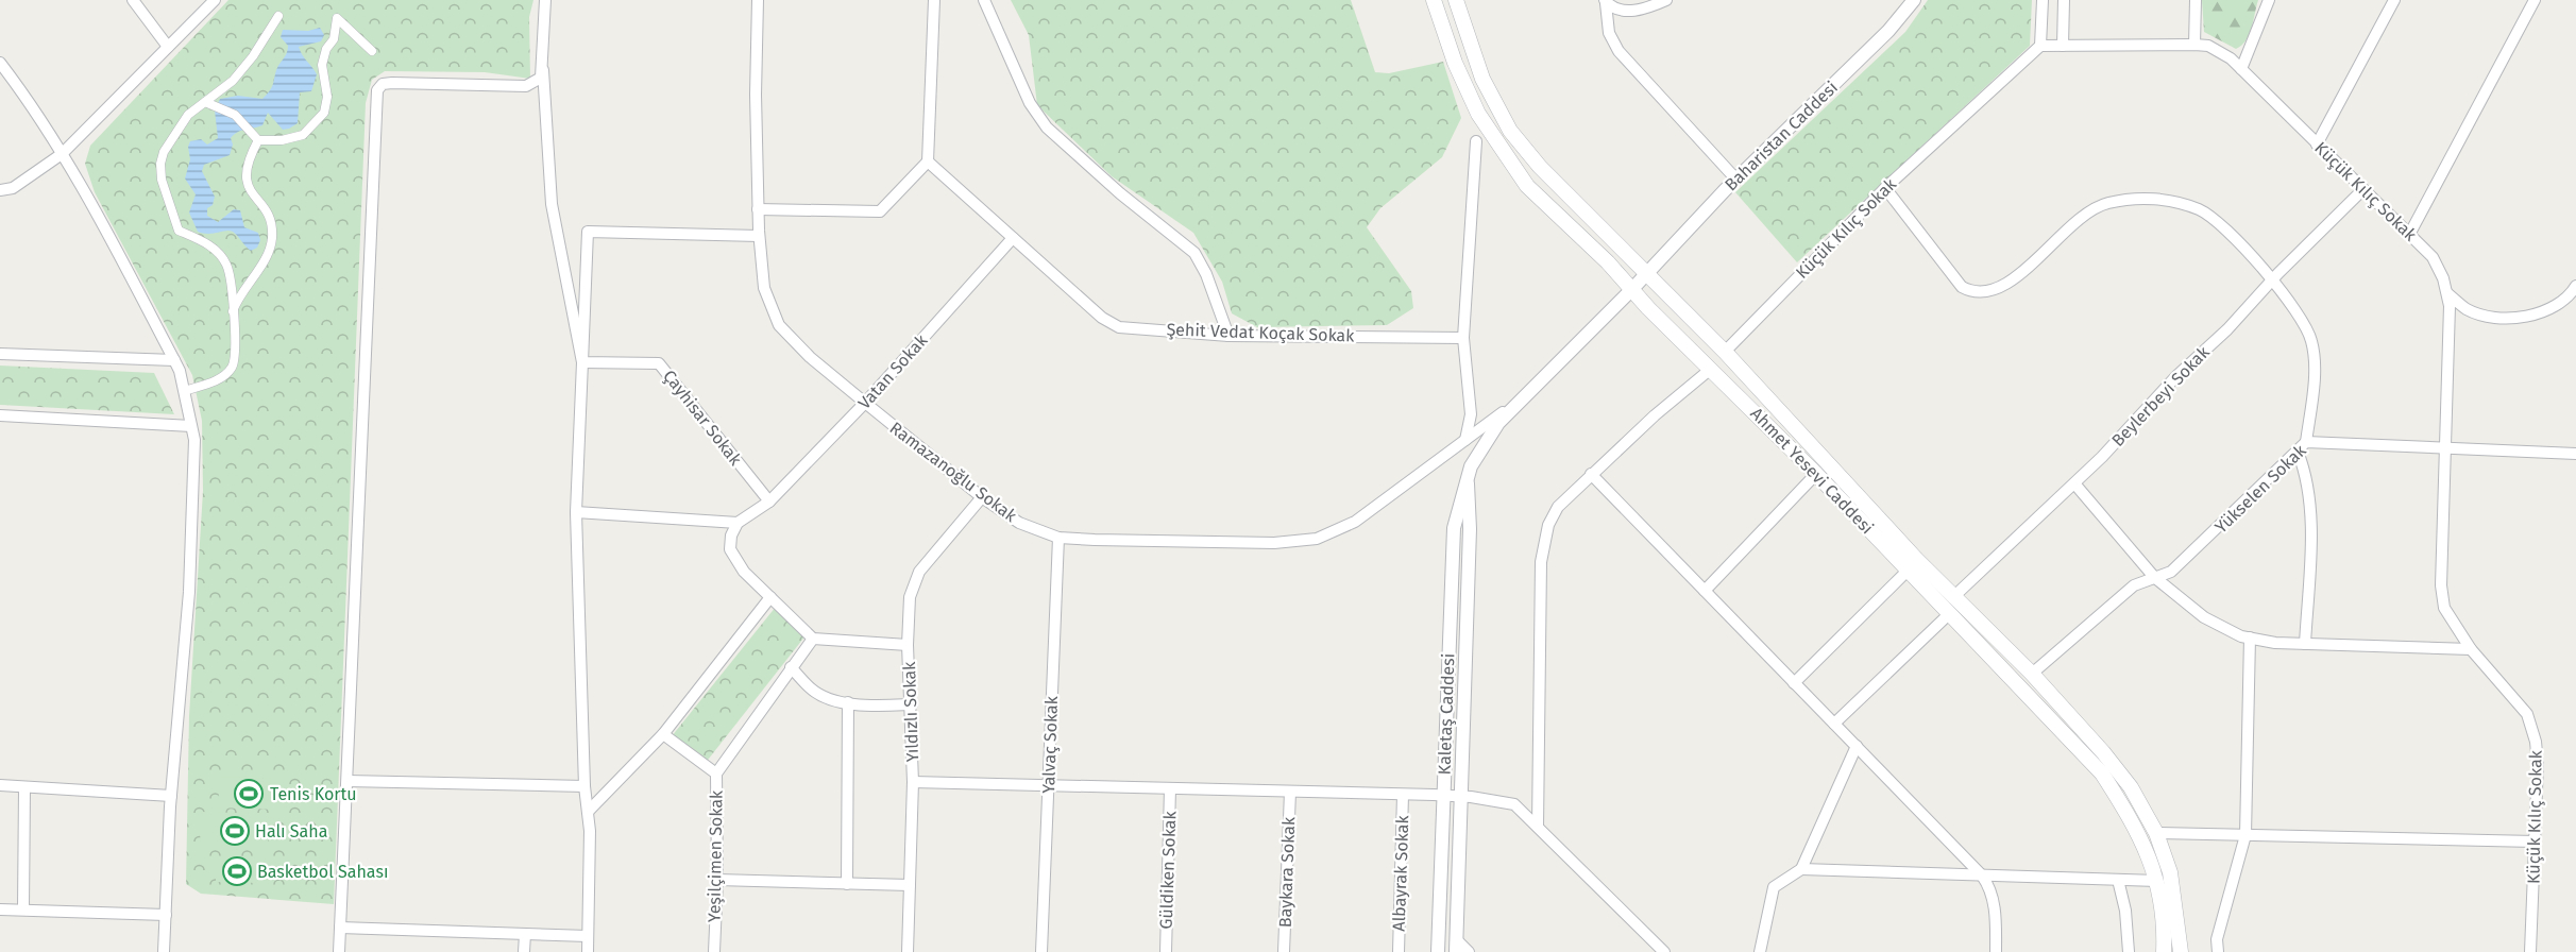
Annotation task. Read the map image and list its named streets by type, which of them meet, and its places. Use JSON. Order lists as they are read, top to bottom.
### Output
{
  "streets": {
    "main road": ["Ahmet Yesevi Caddesi"],
    "street": [
      "Baharistan Caddesi",
      "Küçük Kılıç Sokak",
      "Şehit Vedat Koçak Sokak",
      "Vatan Sokak",
      "Beylerbeyi Sokak",
      "Çayhisar Sokak",
      "Ramazanoğlu Sokak",
      "Yükselen Sokak",
      "Yıldızlı Sokak",
      "Kaletaş Caddesi",
      "Yalvaç Sokak",
      "Yeşilçimen Sokak",
      "Güldiken Sokak",
      "Baykara Sokak",
      "Albayrak Sokak"
    ]
  },
  "crossings": [
    ["Baharistan Caddesi", "Ahmet Yesevi Caddesi"],
    ["Baharistan Caddesi", "Kaletaş Caddesi"],
    ["Küçük Kılıç Sokak", "Beylerbeyi Sokak"],
    ["Küçük Kılıç Sokak", "Ahmet Yesevi Caddesi"],
    ["Küçük Kılıç Sokak", "Yükselen Sokak"],
    ["Şehit Vedat Koçak Sokak", "Vatan Sokak"],
    ["Vatan Sokak", "Çayhisar Sokak"],
    ["Vatan Sokak", "Ramazanoğlu Sokak"],
    ["Beylerbeyi Sokak", "Ahmet Yesevi Caddesi"],
    ["Ahmet Yesevi Caddesi", "Yükselen Sokak"],
    ["Ahmet Yesevi Caddesi", "Kaletaş Caddesi"],
    ["Ramazanoğlu Sokak", "Yıldızlı Sokak"],
    ["Ramazanoğlu Sokak", "Kaletaş Caddesi"],
    ["Ramazanoğlu Sokak", "Yalvaç Sokak"]
  ],
  "places": {
    "sports": ["Tenis Kortu", "Halı Saha", "Basketbol Sahası"]
  }
}
